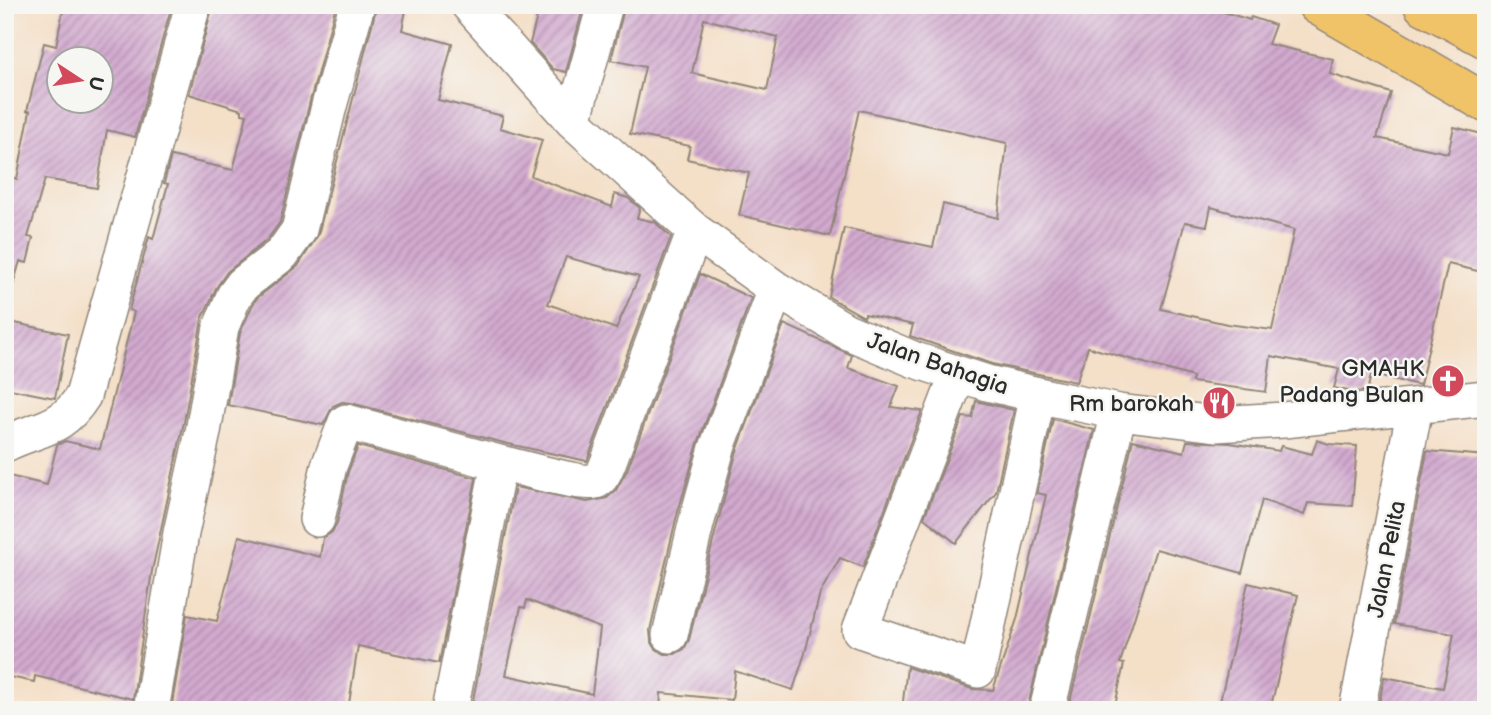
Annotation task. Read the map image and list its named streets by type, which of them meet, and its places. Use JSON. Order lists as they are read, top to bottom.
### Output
{
  "streets": {
    "street": ["Jalan Bahagia", "Jalan Pelita"]
  },
  "crossings": [
    ["Jalan Bahagia", "Jalan Pelita"]
  ],
  "places": {
    "church": ["GMAHK Padang Bulan"],
    "restaurant": ["Rm barokah"]
  },
  "north": "right"
}
